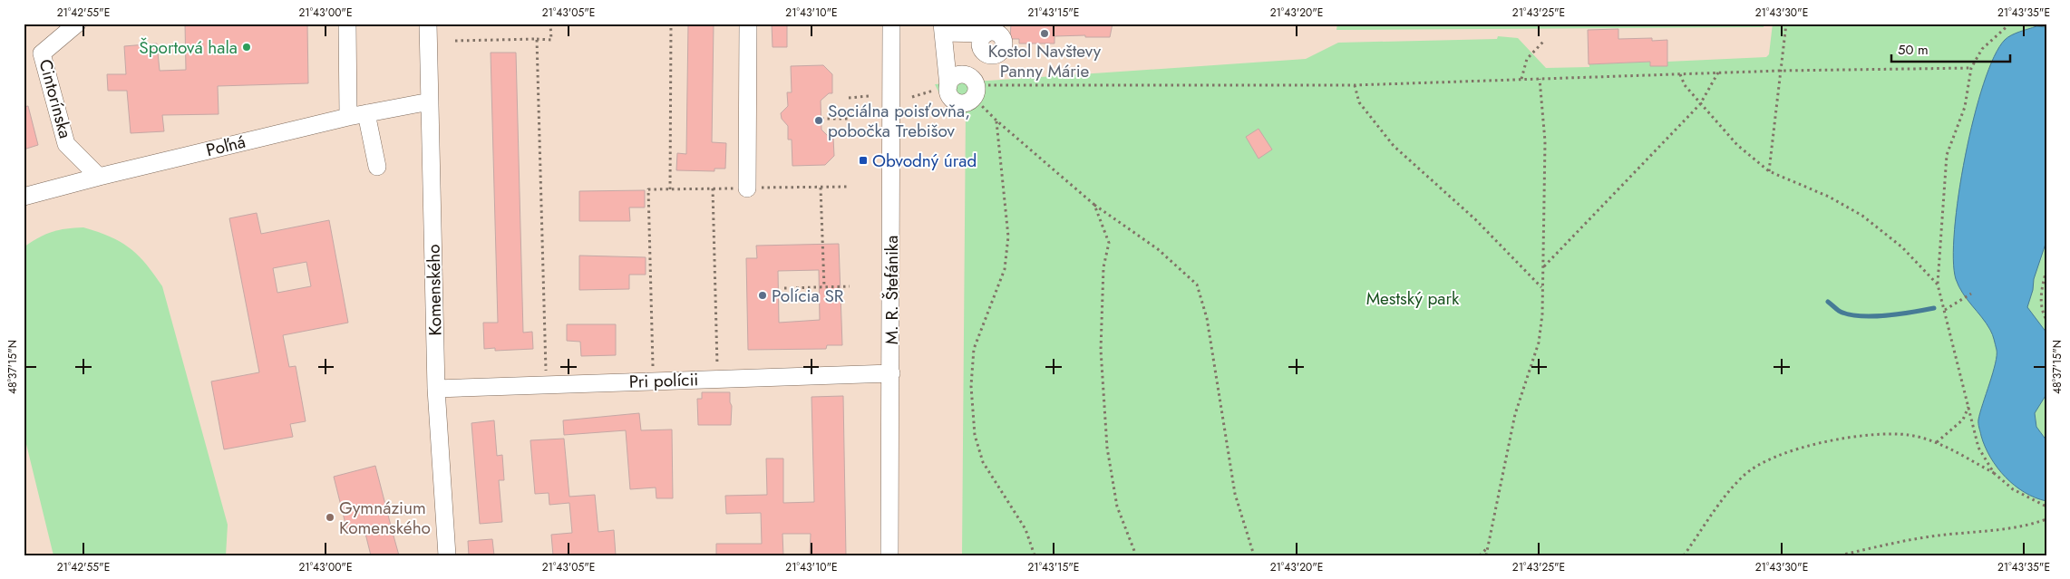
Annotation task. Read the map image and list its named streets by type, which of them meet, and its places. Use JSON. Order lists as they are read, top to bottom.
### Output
{
  "streets": {
    "street": [
      "Cintorínska",
      "Poľná",
      "Komenského",
      "M. R. Štefánika",
      "Pri polícii"
    ]
  },
  "crossings": [
    ["Cintorínska", "Poľná"],
    ["Poľná", "Komenského"],
    ["Komenského", "Pri polícii"],
    ["M. R. Štefánika", "Pri polícii"]
  ],
  "parks": ["Mestský park"],
  "places": {
    "other": [
      "Kostol Navštevy Panny Márie",
      "Športová hala",
      "Sociálna poisťovňa, pobočka Trebišov",
      "Polícia SR",
      "Gymnázium Komenského"
    ],
    "transit": ["Obvodný úrad"]
  },
  "scale_bar": "50 m",
  "coordinates": [
    "21°42'55\"E",
    "21°43'00\"E",
    "21°43'05\"E",
    "21°43'10\"E",
    "21°43'15\"E",
    "21°43'20\"E",
    "21°43'25\"E",
    "21°43'30\"E",
    "21°43'35\"E",
    "48°37'15\"N"
  ]
}
